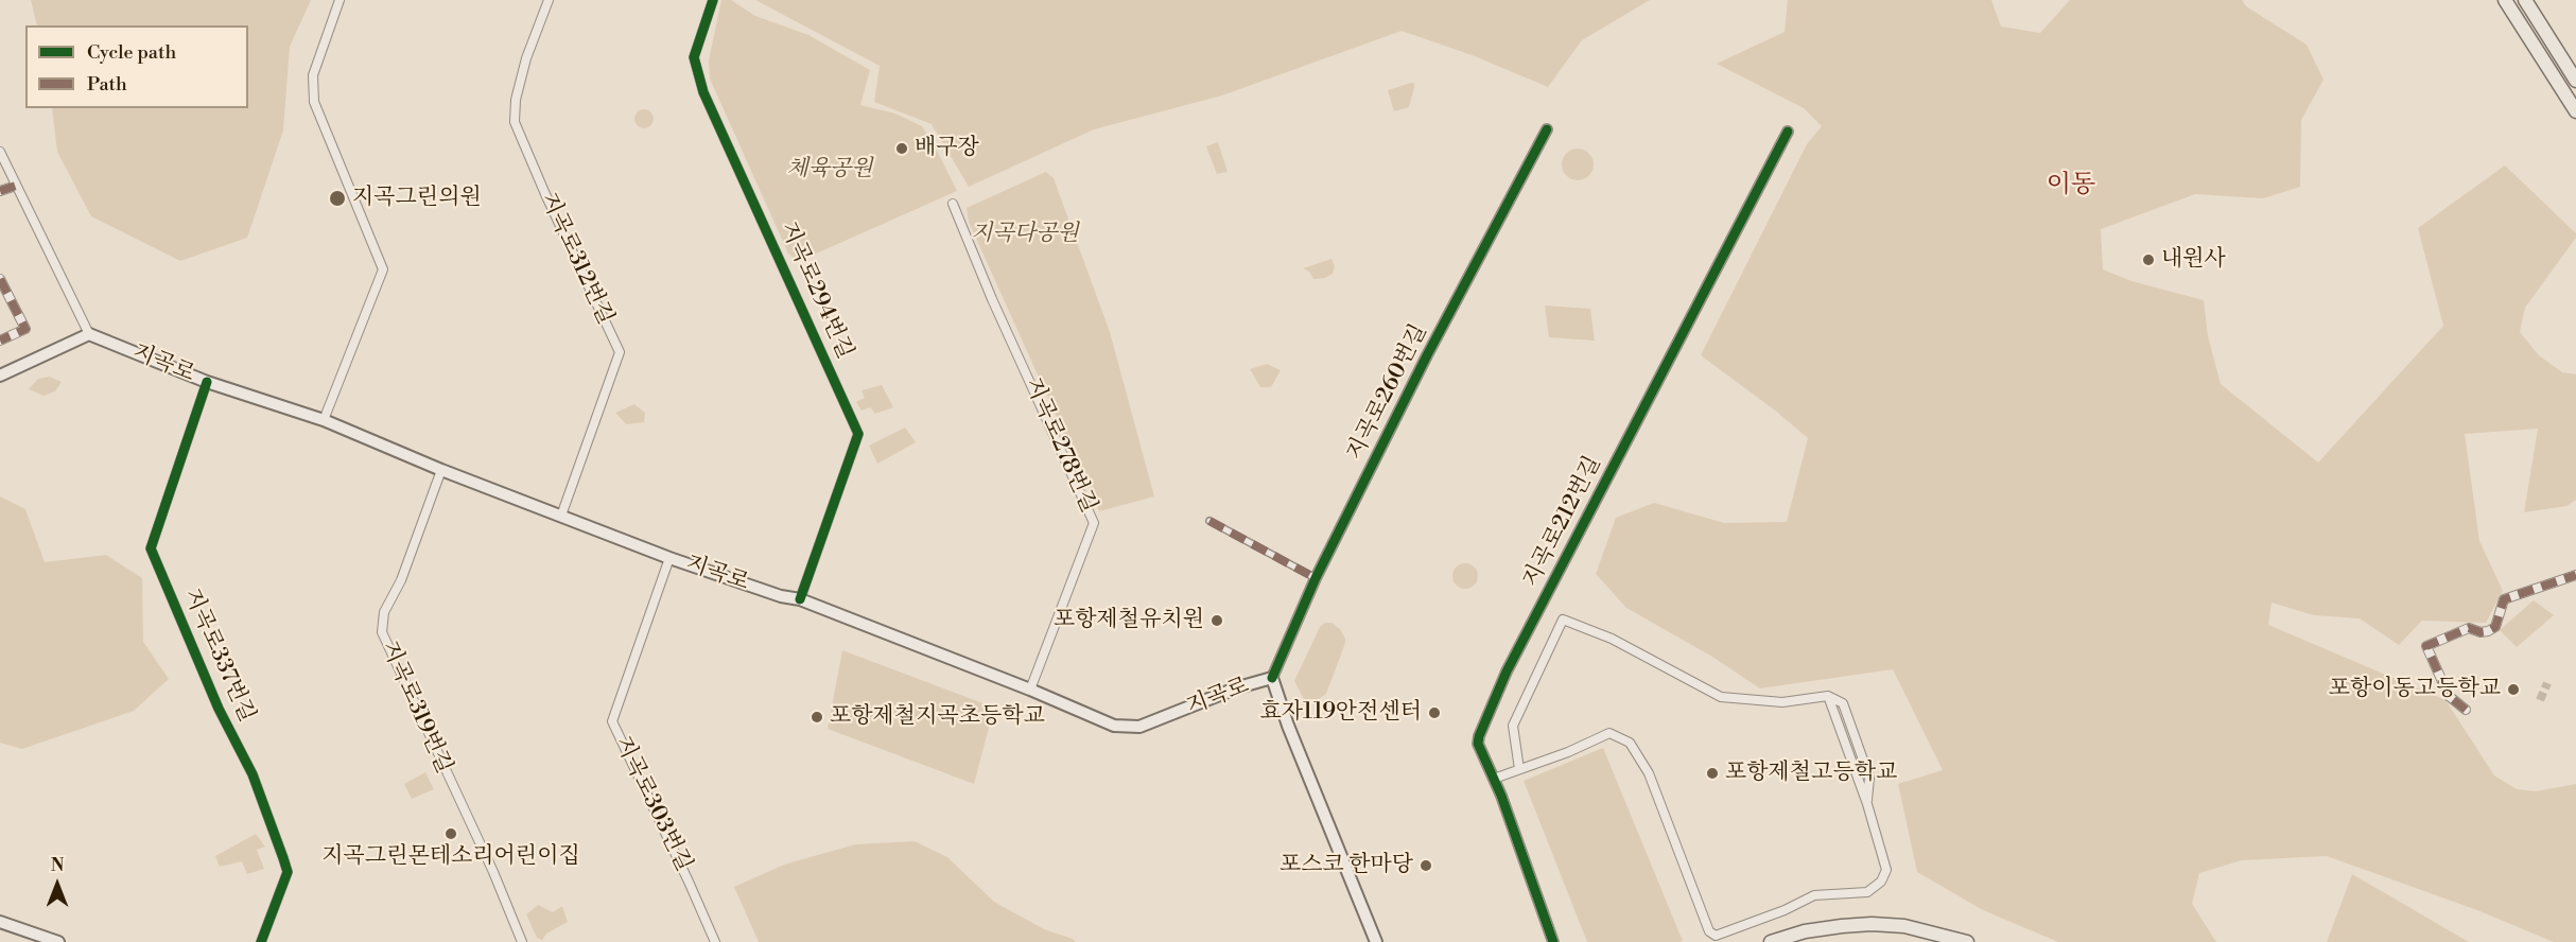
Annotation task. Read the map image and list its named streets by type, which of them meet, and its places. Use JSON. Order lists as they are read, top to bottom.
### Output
{
  "streets": {
    "main road": ["지곡로"],
    "street": [
      "지곡로312번길",
      "지곡로294번길",
      "지곡로260번길",
      "지곡로278번길",
      "지곡로212번길",
      "지곡로337번길",
      "지곡로319번길",
      "지곡로303번길"
    ]
  },
  "crossings": [
    ["지곡로312번길", "지곡로"],
    ["지곡로294번길", "지곡로"],
    ["지곡로", "지곡로260번길"],
    ["지곡로", "지곡로278번길"],
    ["지곡로", "지곡로337번길"],
    ["지곡로", "지곡로319번길"],
    ["지곡로", "지곡로303번길"]
  ],
  "districts": ["이동"],
  "parks": ["체육공원", "지곡다공원"],
  "places": [
    "배구장",
    "지곡그린의원",
    "내원사",
    "포항제철유치원",
    "포항이동고등학교",
    "효자119안전센터",
    "포항제철지곡초등학교",
    "포항제철고등학교",
    "지곡그린몬테소리어린이집",
    "포스코 한마당"
  ],
  "legend": ["Cycle path", "Path"],
  "north": "top"
}
